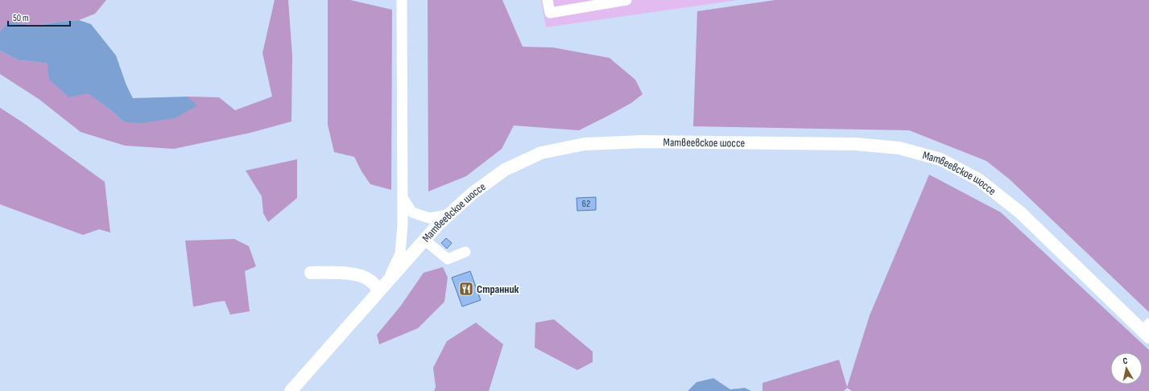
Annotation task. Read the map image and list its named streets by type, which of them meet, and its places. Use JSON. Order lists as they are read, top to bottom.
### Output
{
  "streets": {
    "main road": ["Матвеевское шоссе"]
  },
  "places": {
    "restaurant": ["Странник"]
  },
  "house_numbers": ["62"],
  "scale_bar": "50 m",
  "north": "top"
}
